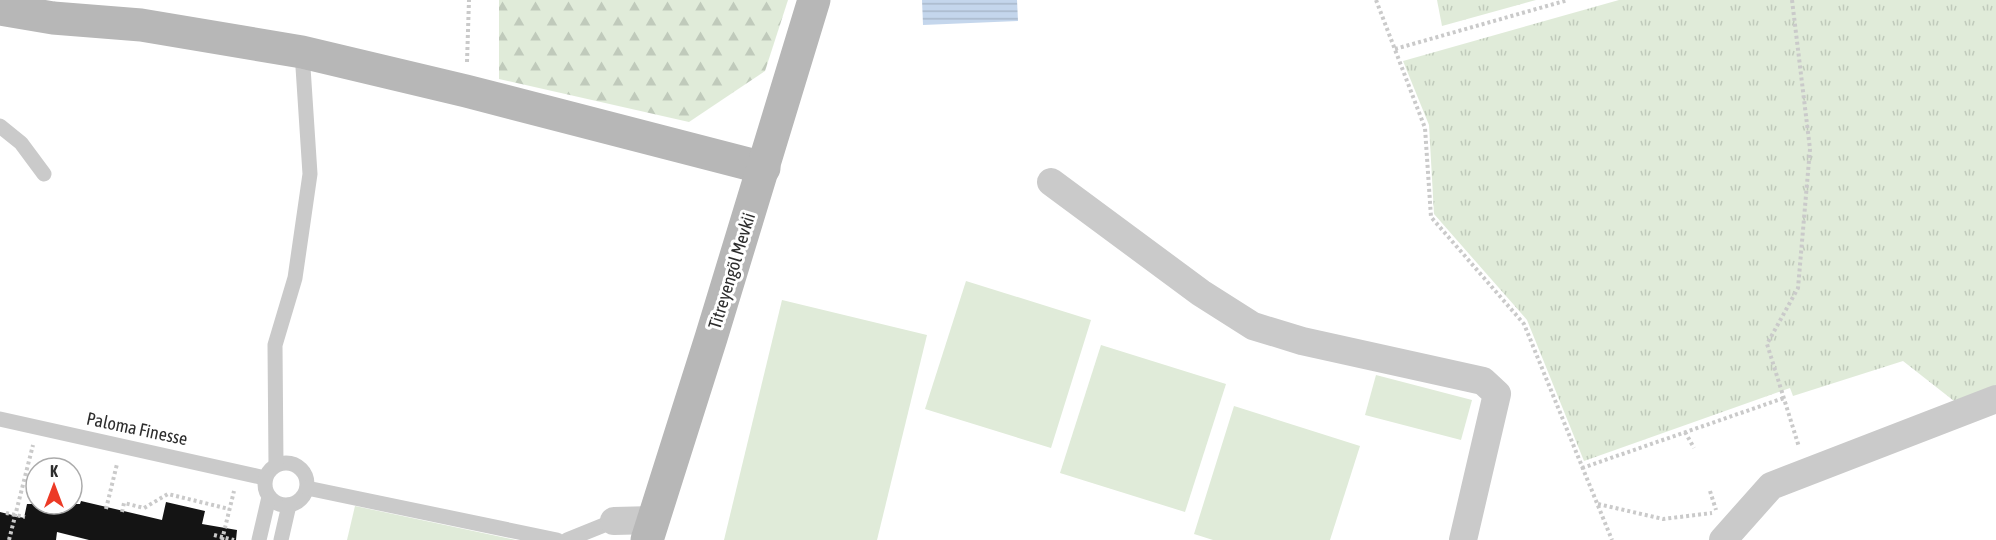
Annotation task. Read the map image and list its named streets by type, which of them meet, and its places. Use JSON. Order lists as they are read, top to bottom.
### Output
{
  "streets": {
    "street": ["Titreyengöl Mevkii"],
    "lane": ["Paloma Finesse"]
  },
  "north": "top"
}
